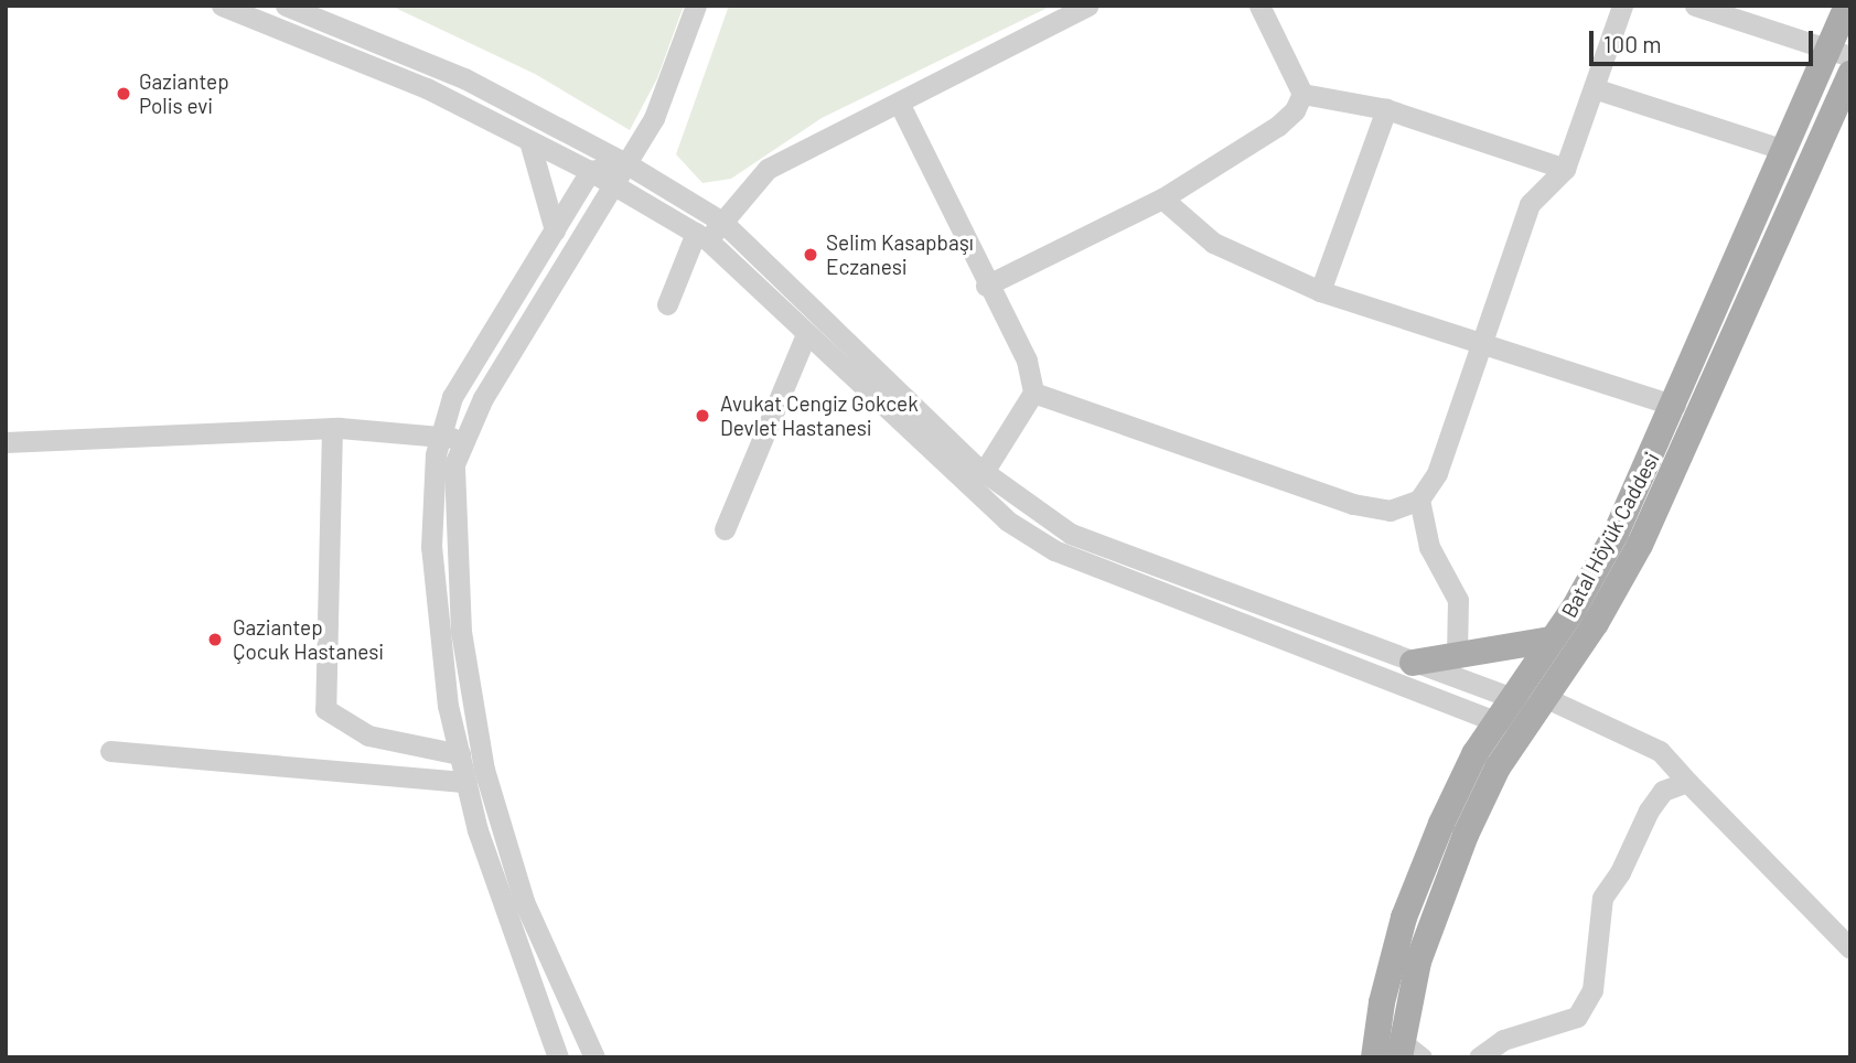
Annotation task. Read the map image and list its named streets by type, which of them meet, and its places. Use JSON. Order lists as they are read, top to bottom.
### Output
{
  "streets": {
    "main road": ["Batal Höyük Caddesi"]
  },
  "places": [
    "Gaziantep Polis evi",
    "Selim Kasapbaşı Eczanesi",
    "Avukat Cengiz Gokcek Devlet Hastanesi",
    "Gaziantep Çocuk Hastanesi"
  ],
  "scale_bar": "100 m"
}
